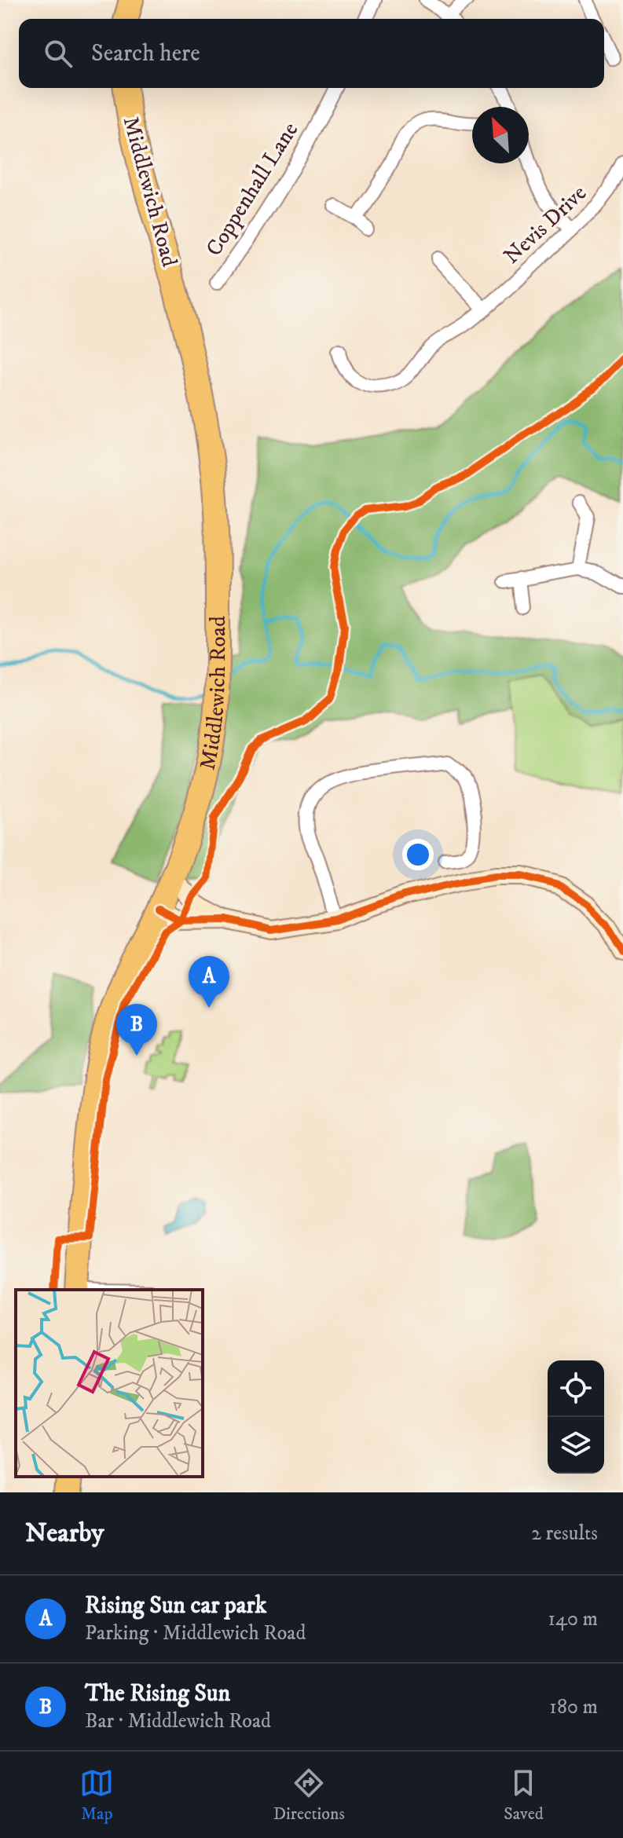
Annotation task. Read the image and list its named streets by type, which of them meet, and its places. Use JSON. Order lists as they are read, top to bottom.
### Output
{
  "streets": {
    "highway": ["Middlewich Road"],
    "street": ["Coppenhall Lane", "Nevis Drive"]
  },
  "north": "top left",
  "page": {
    "search": "Search here",
    "pins": ["A", "B"],
    "heading": ["Nearby", "2 results"],
    "list": [
      {
        "mark": "A",
        "name": "Rising Sun car park",
        "note": "Parking · Middlewich Road",
        "value": "140 m"
      },
      {
        "mark": "B",
        "name": "The Rising Sun",
        "note": "Bar · Middlewich Road",
        "value": "180 m"
      }
    ],
    "nav": ["Map", "Directions", "Saved"]
  }
}
